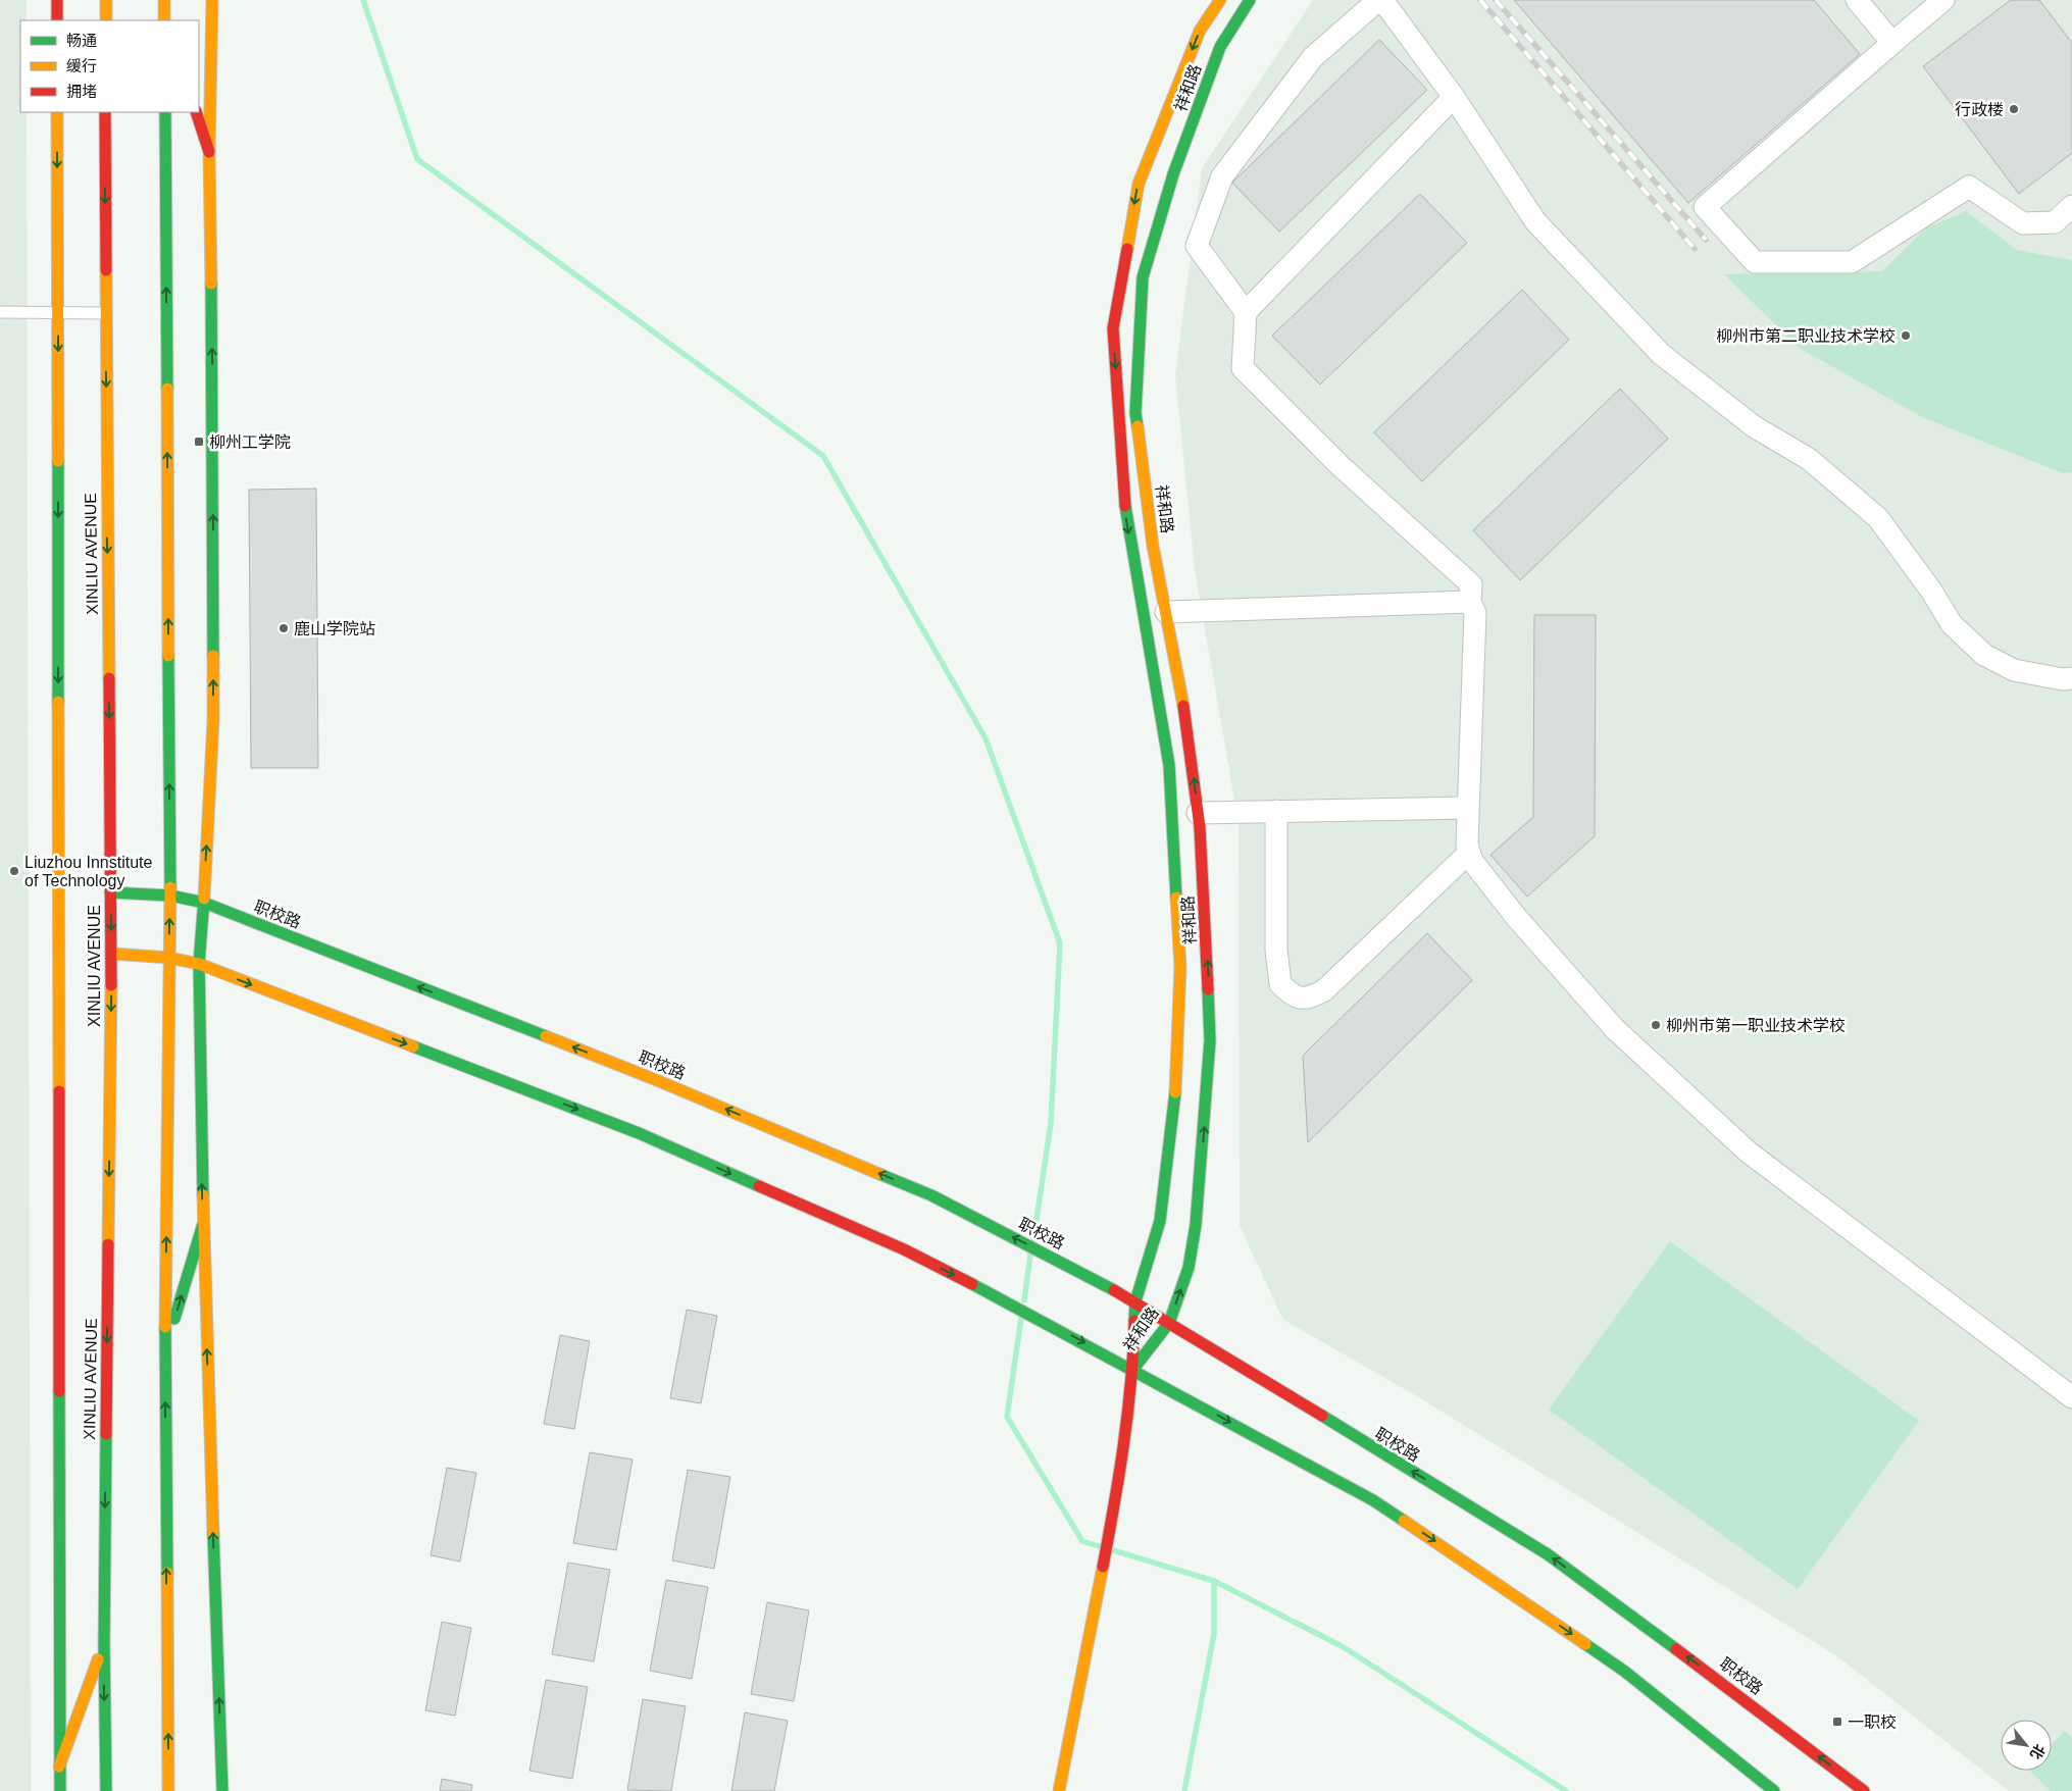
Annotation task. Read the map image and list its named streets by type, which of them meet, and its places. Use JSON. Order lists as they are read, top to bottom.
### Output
{
  "streets": {
    "main road": ["祥和路", "XINLIU AVENUE", "职校路"]
  },
  "crossings": [
    ["祥和路", "职校路"],
    ["XINLIU AVENUE", "职校路"]
  ],
  "places": {
    "other": [
      "行政楼",
      "柳州市第二职业技术学校",
      "鹿山学院站",
      "Liuzhou Innstitute of Technology",
      "柳州市第一职业技术学校"
    ],
    "transit": ["柳州工学院", "一职校"]
  },
  "legend": ["畅通", "缓行", "拥堵"],
  "north": "bottom right"
}
